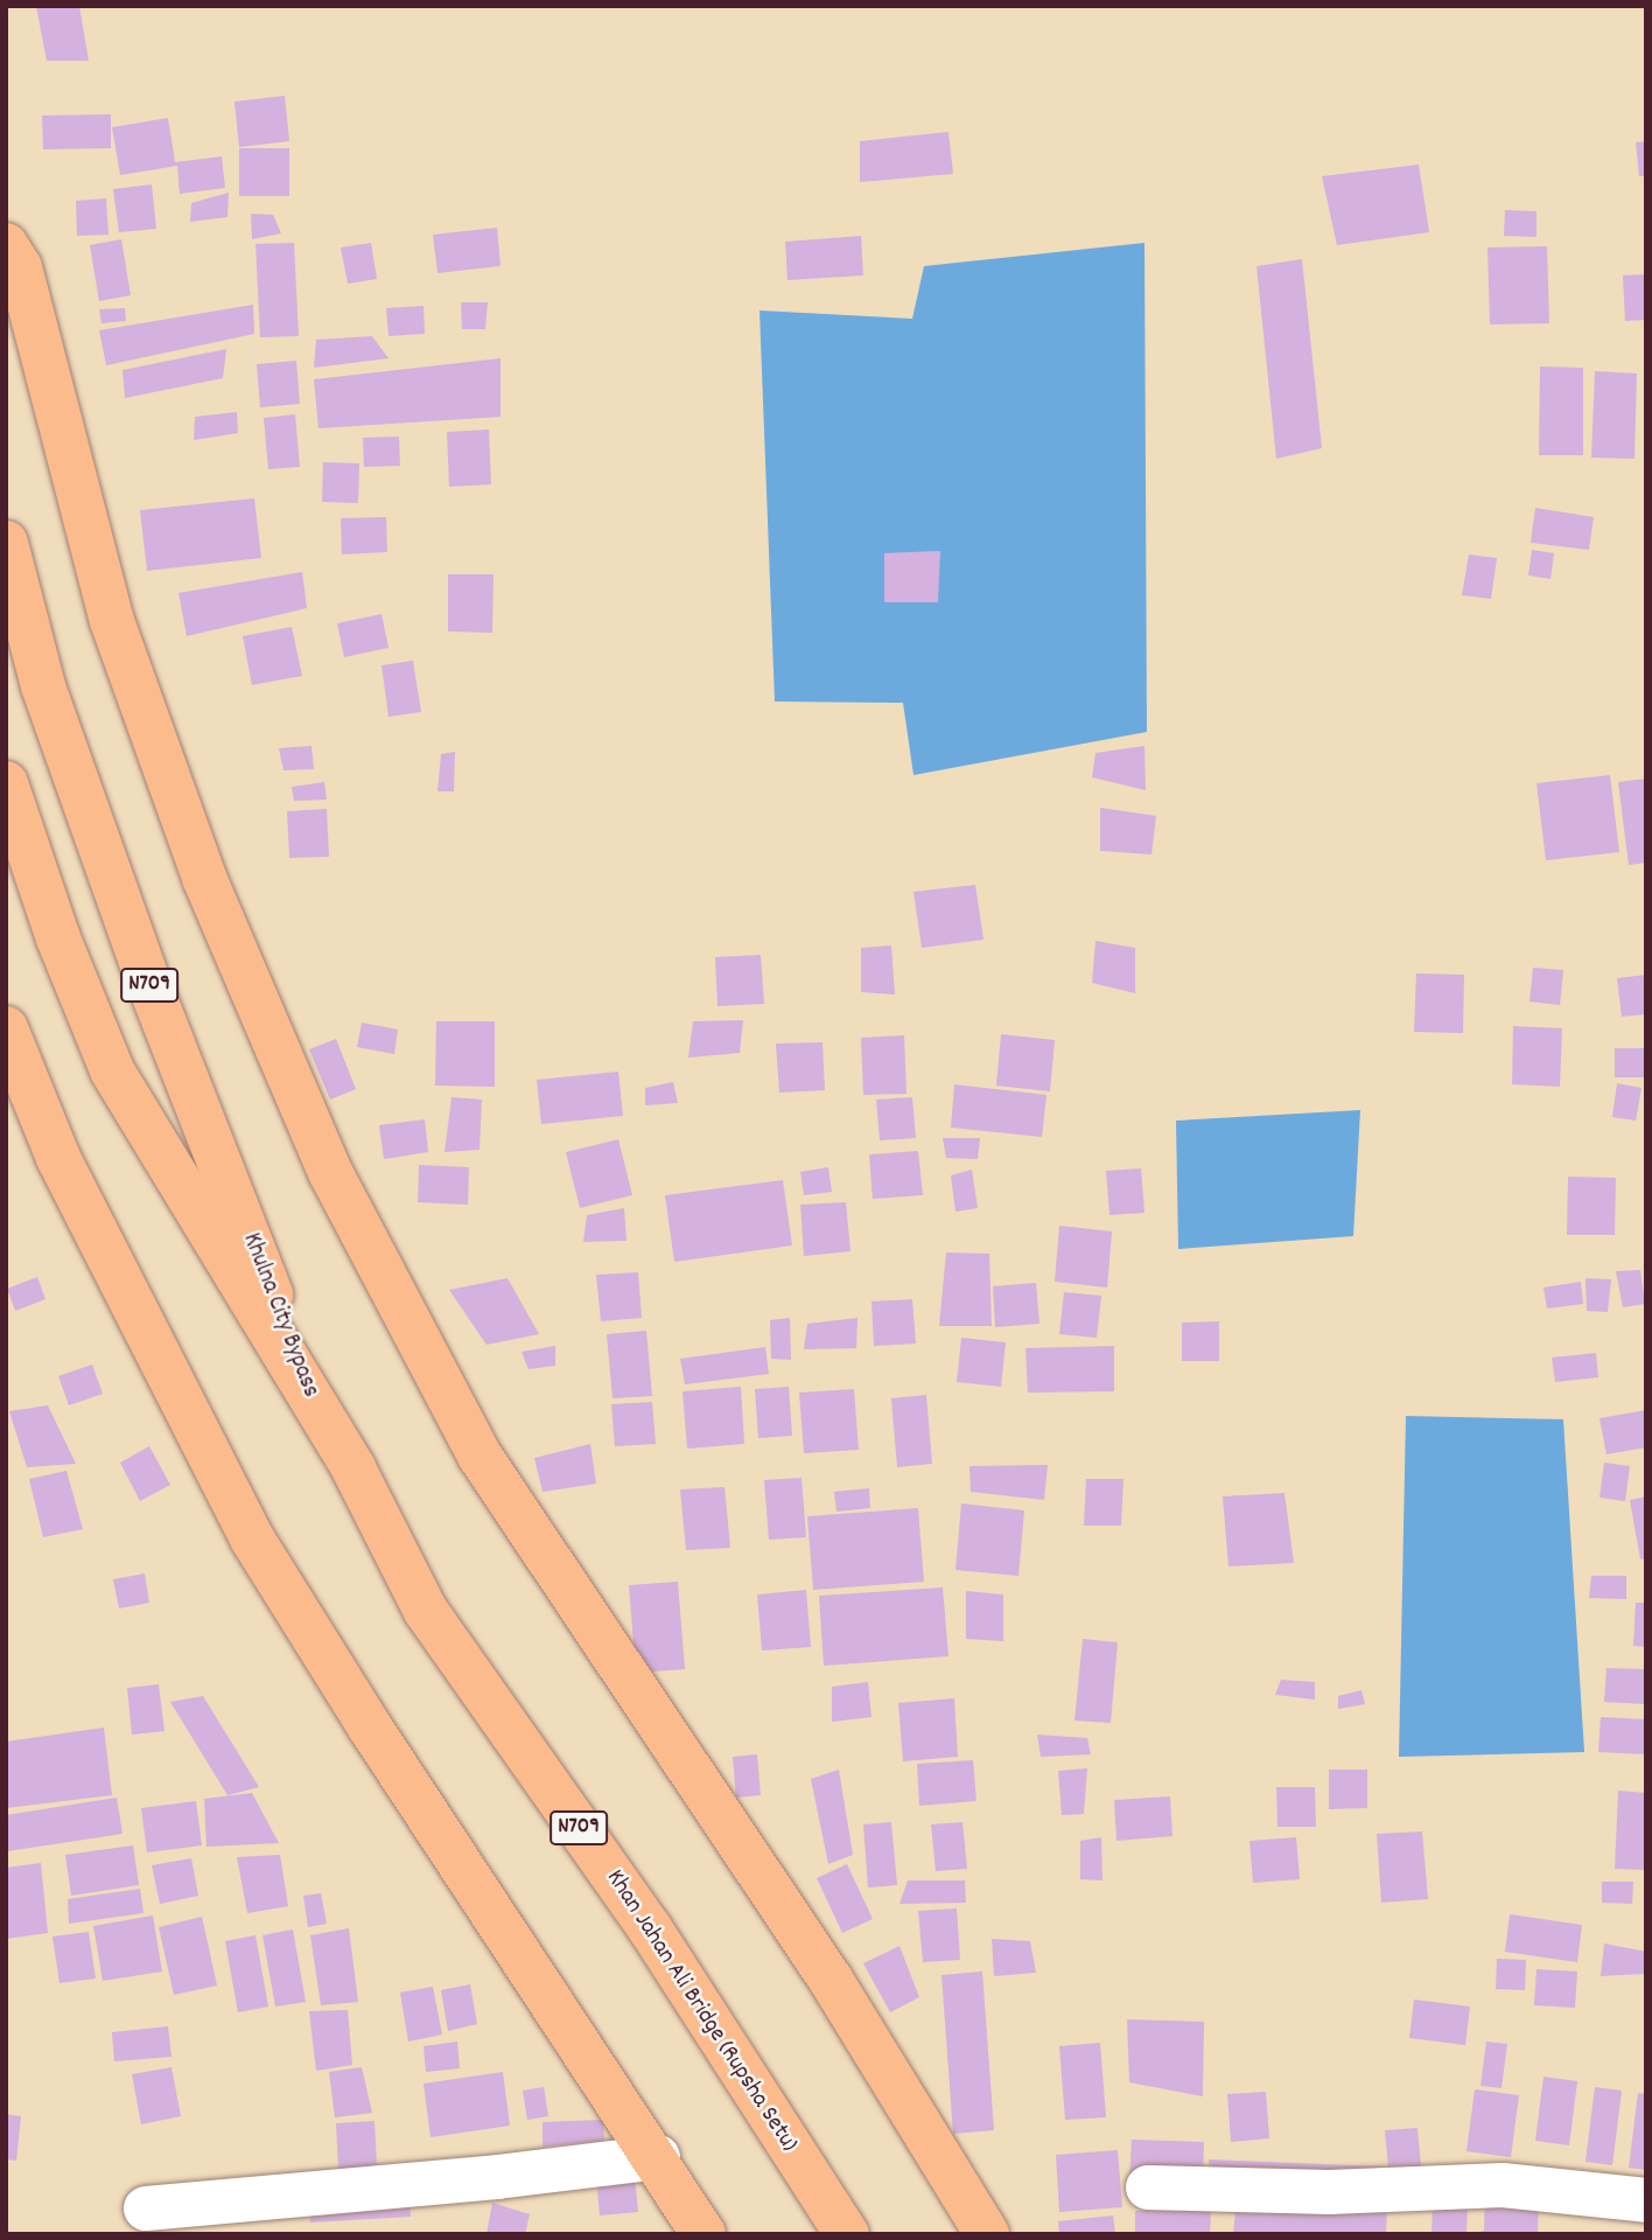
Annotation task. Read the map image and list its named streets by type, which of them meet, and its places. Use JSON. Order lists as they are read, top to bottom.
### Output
{
  "streets": {
    "highway": ["N709", "Khulna City Bypass", "Khan Jahan Ali Bridge (Rupsha Setu)"]
  },
  "crossings": [
    ["Khulna City Bypass", "Khan Jahan Ali Bridge (Rupsha Setu)"]
  ]
}
